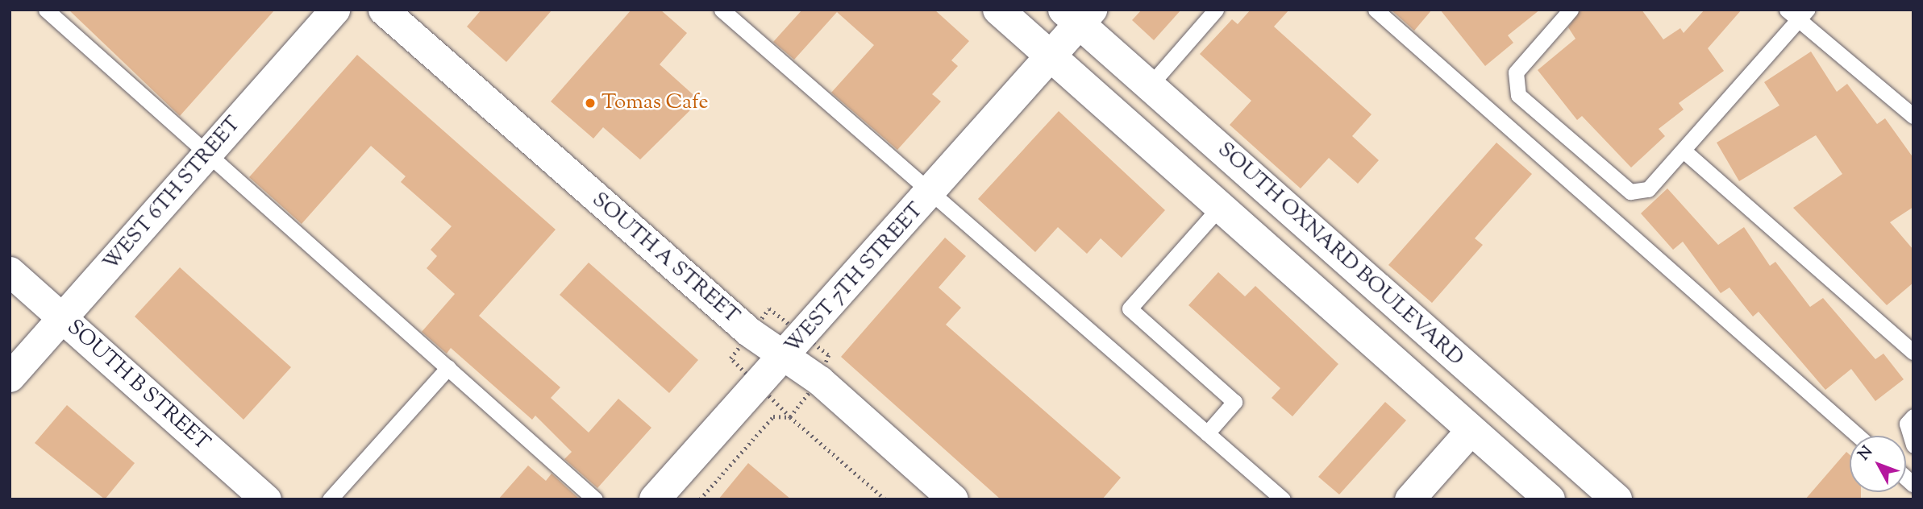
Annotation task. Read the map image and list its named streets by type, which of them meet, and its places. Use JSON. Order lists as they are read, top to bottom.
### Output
{
  "streets": {
    "main road": ["SOUTH OXNARD BOULEVARD", "WEST 7TH STREET"],
    "street": ["WEST 6TH STREET", "SOUTH A STREET", "SOUTH B STREET"]
  },
  "crossings": [
    ["WEST 6TH STREET", "SOUTH B STREET"],
    ["SOUTH OXNARD BOULEVARD", "WEST 7TH STREET"],
    ["SOUTH A STREET", "WEST 7TH STREET"]
  ],
  "places": ["Tomas Cafe"],
  "north": "top left"
}
